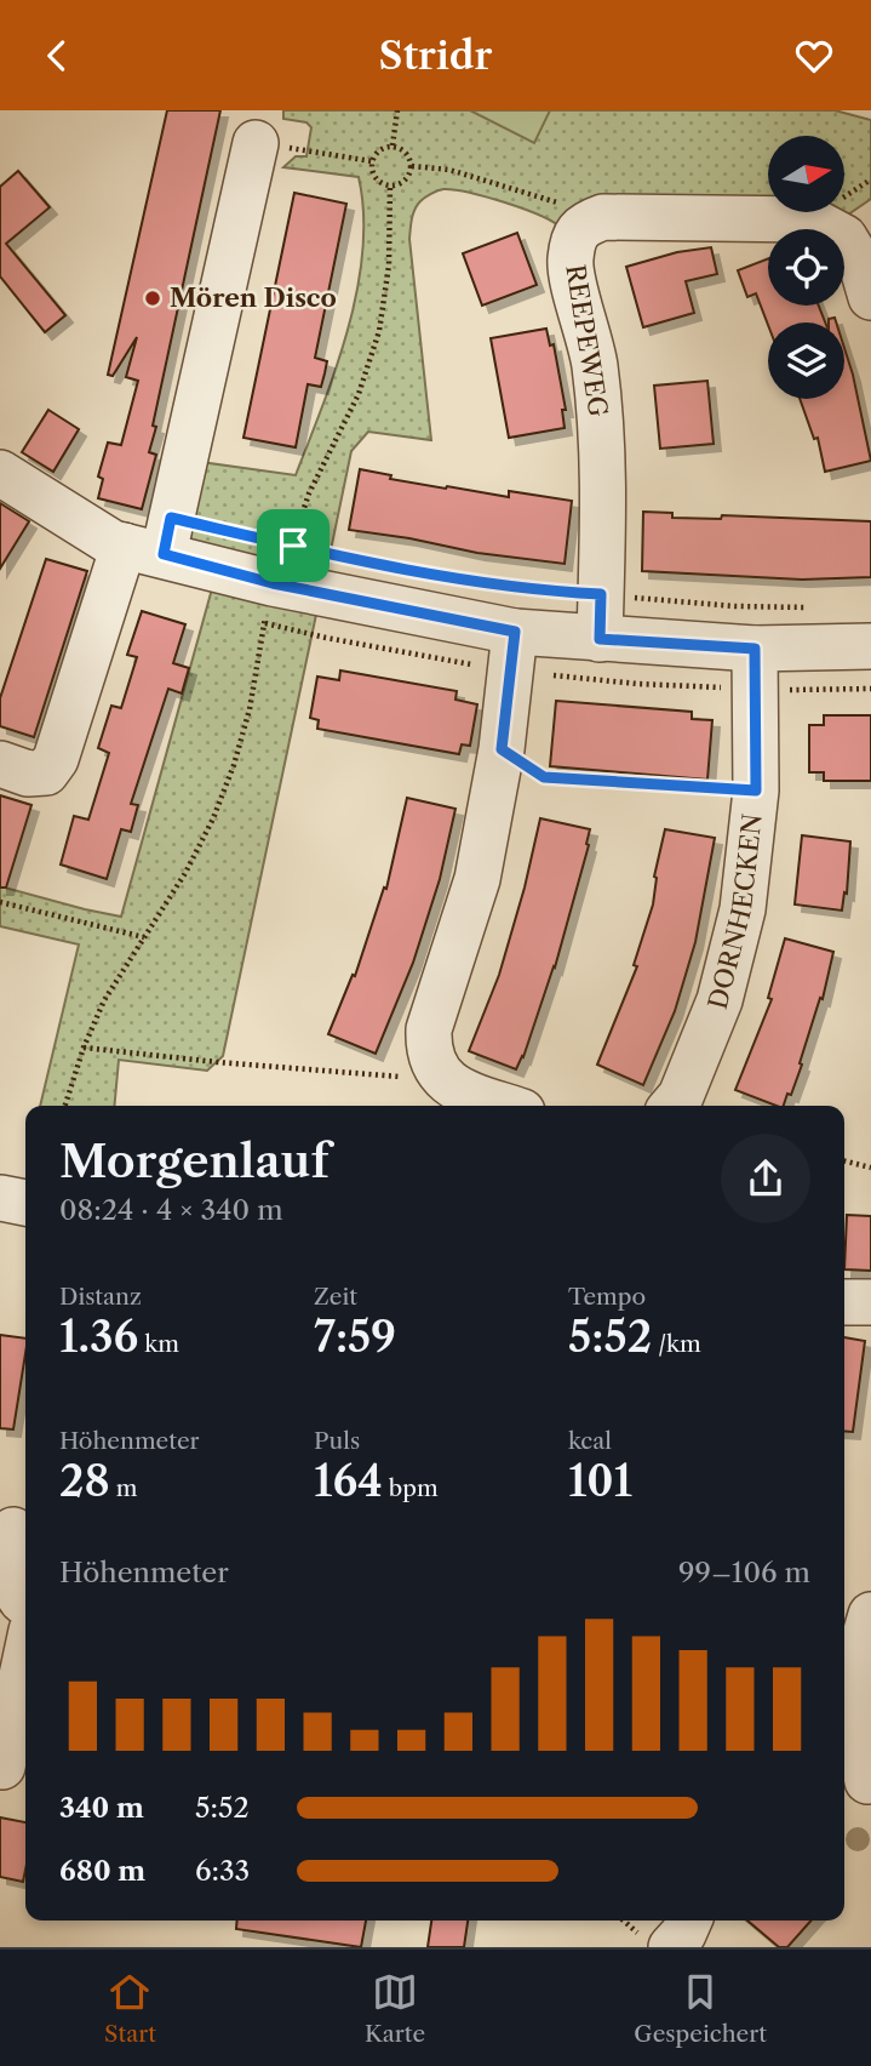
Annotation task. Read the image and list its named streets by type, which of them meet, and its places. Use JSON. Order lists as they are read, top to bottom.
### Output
{
  "streets": {
    "street": ["REEPEWEG", "DORNHECKEN"]
  },
  "places": ["Mören Disco"],
  "north": "right",
  "page": {
    "header": "Stridr",
    "heading": ["Morgenlauf", "08:24 · 4 × 340 m"],
    "stats": [
      ["Distanz", "1.36 km"],
      ["Zeit", "7:59"],
      ["Tempo", "5:52 /km"],
      ["Höhenmeter", "28 m"],
      ["Puls", "164 bpm"],
      ["kcal", "101"]
    ],
    "chart": ["Höhenmeter", "99–106 m"],
    "list": [
      {
        "name": "340 m",
        "note": "5:52"
      },
      {
        "name": "680 m",
        "note": "6:33"
      }
    ],
    "tabs": ["Start", "Karte", "Gespeichert"]
  }
}
